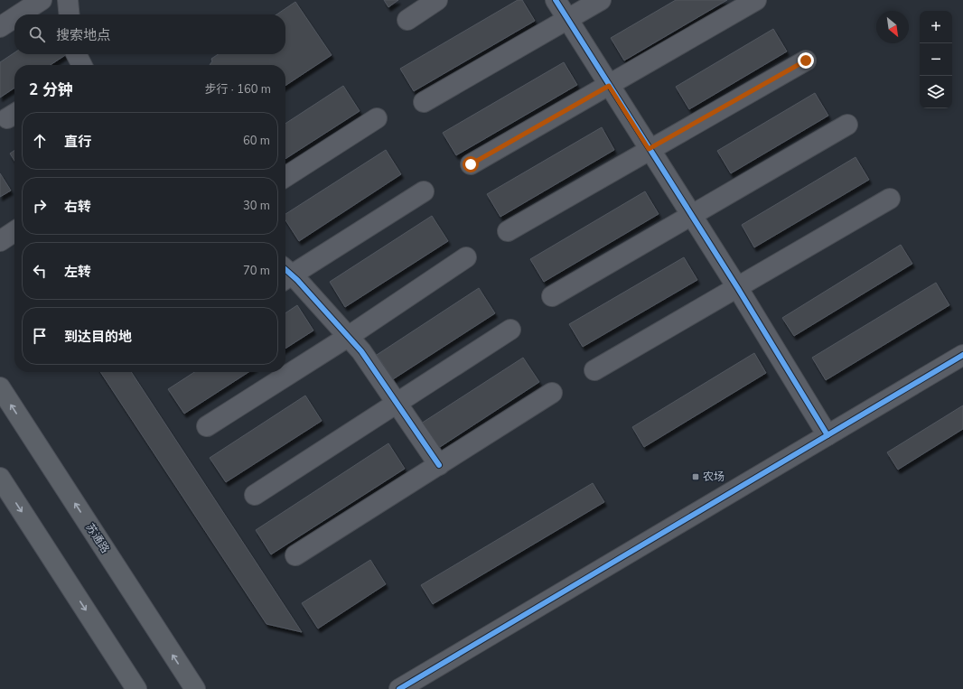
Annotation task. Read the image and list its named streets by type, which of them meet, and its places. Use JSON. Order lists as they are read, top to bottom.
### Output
{
  "streets": {
    "main road": ["苏通路"]
  },
  "places": {
    "transit": ["农场"]
  },
  "north": "bottom right",
  "page": {
    "map_buttons": ["+", "−"],
    "search": "搜索地点",
    "heading": ["2 分钟", "步行 · 160 m"],
    "list": [
      ["直行", "60 m"],
      ["右转", "30 m"],
      ["左转", "70 m"],
      "到达目的地"
    ]
  }
}
